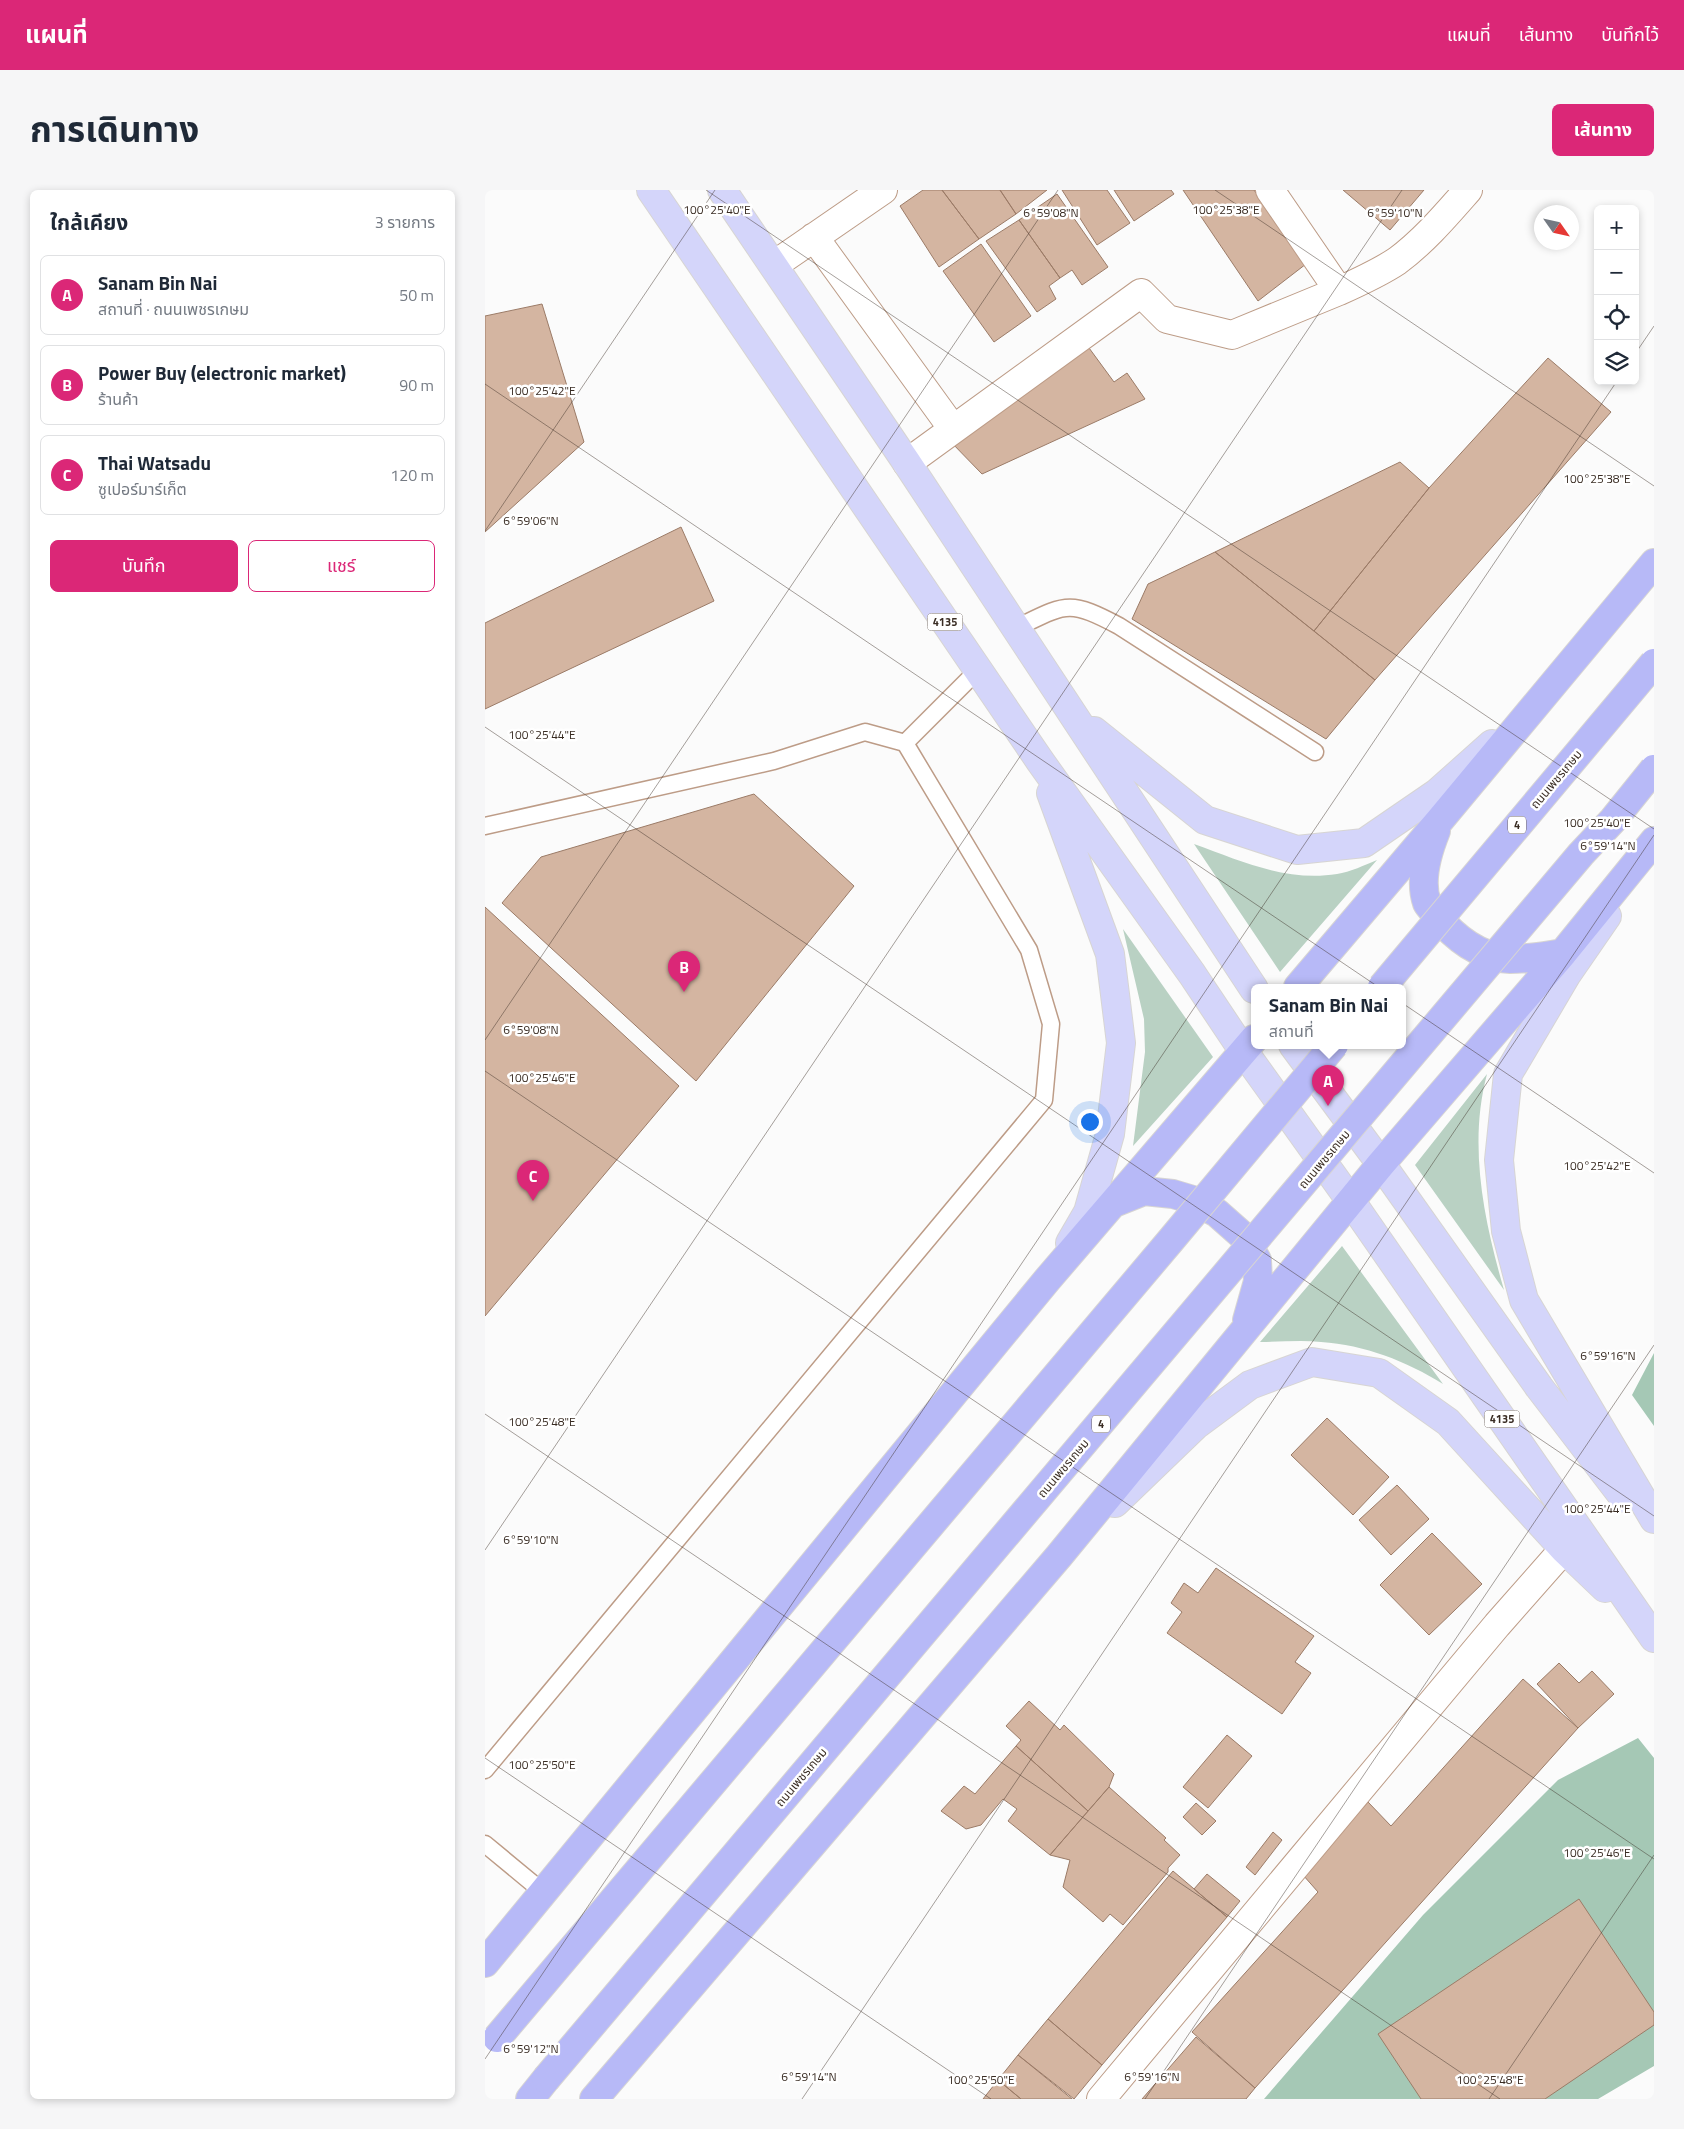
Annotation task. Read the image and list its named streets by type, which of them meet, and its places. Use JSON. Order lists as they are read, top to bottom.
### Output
{
  "streets": {
    "highway": ["ถนนเพชรเกษม", "4"],
    "main road": ["4135"]
  },
  "north": "bottom right",
  "page": {
    "header": "แผนที่",
    "nav": ["แผนที่", "เส้นทาง", "บันทึกไว้"],
    "title": "การเดินทาง",
    "buttons": [
      "เส้นทาง",
      ["บันทึก", "แชร์"]
    ],
    "heading": ["ใกล้เคียง", "3 รายการ"],
    "map_buttons": ["+", "−"],
    "list": [
      {
        "mark": "A",
        "name": "Sanam Bin Nai",
        "note": "สถานที่ · ถนนเพชรเกษม",
        "value": "50 m"
      },
      {
        "mark": "B",
        "name": "Power Buy (electronic market)",
        "note": "ร้านค้า",
        "value": "90 m"
      },
      {
        "mark": "C",
        "name": "Thai Watsadu",
        "note": "ซูเปอร์มาร์เก็ต",
        "value": "120 m"
      }
    ],
    "pins": ["B", "A", "C"],
    "popup": ["Sanam Bin Nai", "สถานที่"]
  },
  "coordinates": [
    "100°25'38\"E",
    "100°25'40\"E",
    "6°59'08\"N",
    "6°59'10\"N",
    "100°25'42\"E",
    "6°59'06\"N",
    "100°25'44\"E",
    "6°59'14\"N",
    "100°25'46\"E",
    "6°59'16\"N",
    "100°25'48\"E",
    "100°25'50\"E",
    "6°59'12\"N"
  ]
}
